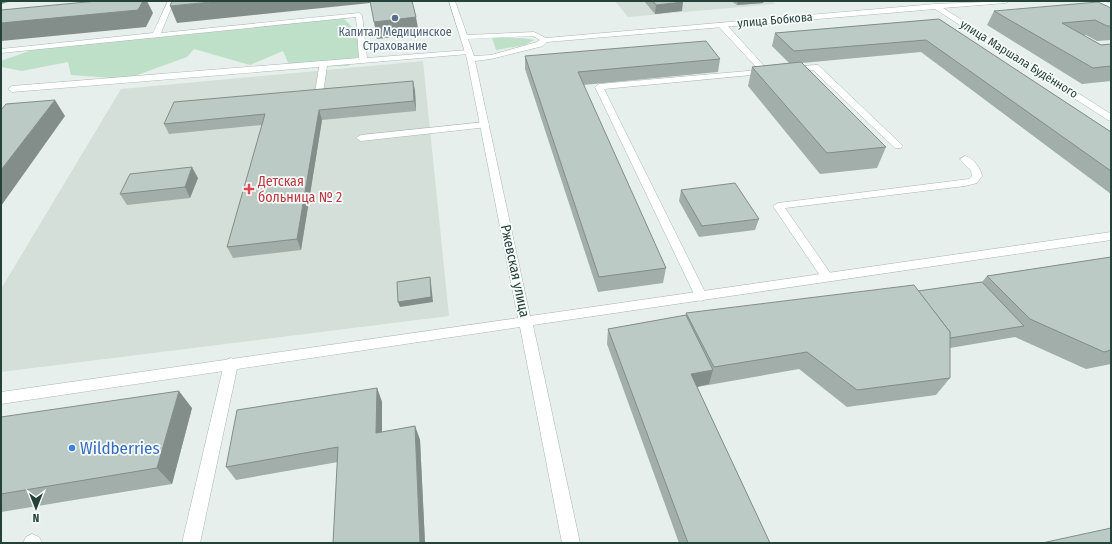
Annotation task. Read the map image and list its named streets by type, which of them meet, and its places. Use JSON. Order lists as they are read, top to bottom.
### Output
{
  "streets": {
    "street": ["улица Бобкова", "улица Маршала Будённого", "Ржевская улица"]
  },
  "crossings": [
    ["улица Бобкова", "улица Маршала Будённого"],
    ["улица Бобкова", "Ржевская улица"]
  ],
  "places": {
    "other": ["Капитал Медицинское Страхование", "Wildberries"],
    "health": ["Детская больница № 2"]
  },
  "north": "bottom"
}
